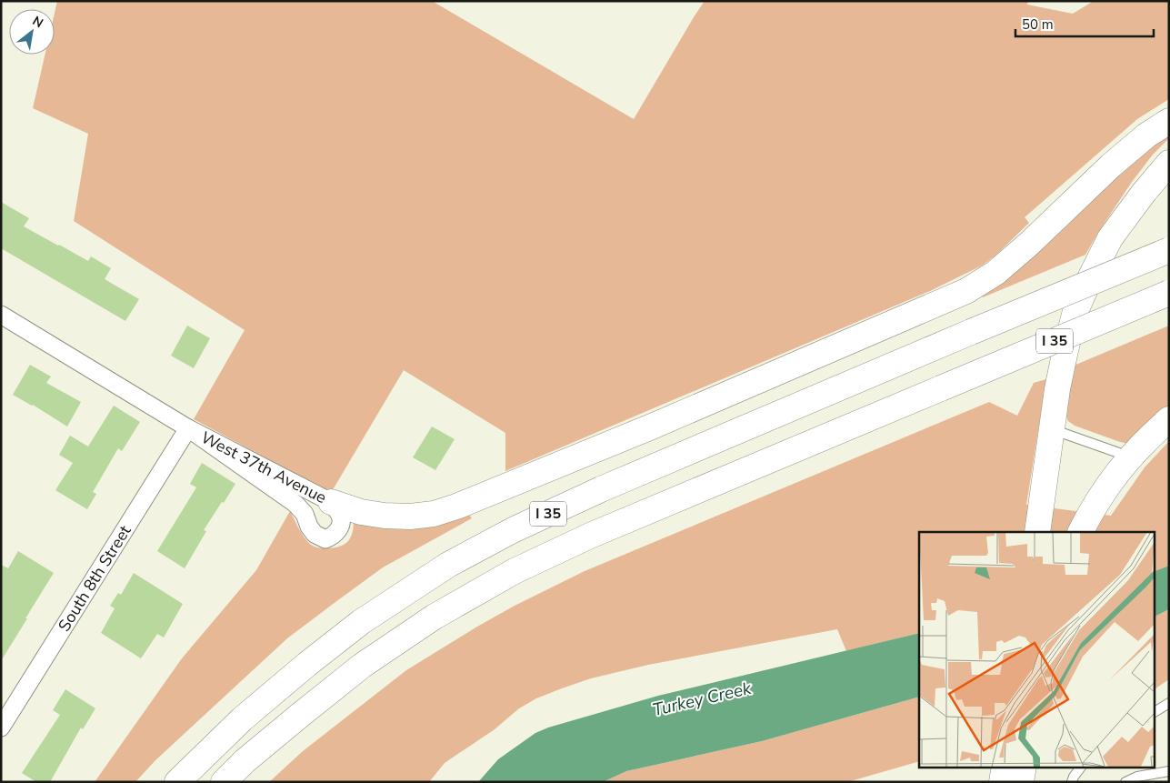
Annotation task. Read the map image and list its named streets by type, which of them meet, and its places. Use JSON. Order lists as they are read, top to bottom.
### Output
{
  "streets": {
    "highway": ["I 35"],
    "street": ["West 37th Avenue", "South 8th Street"]
  },
  "crossings": [
    ["West 37th Avenue", "South 8th Street"]
  ],
  "water": ["Turkey Creek"],
  "scale_bar": "50 m",
  "north": "top right"
}
